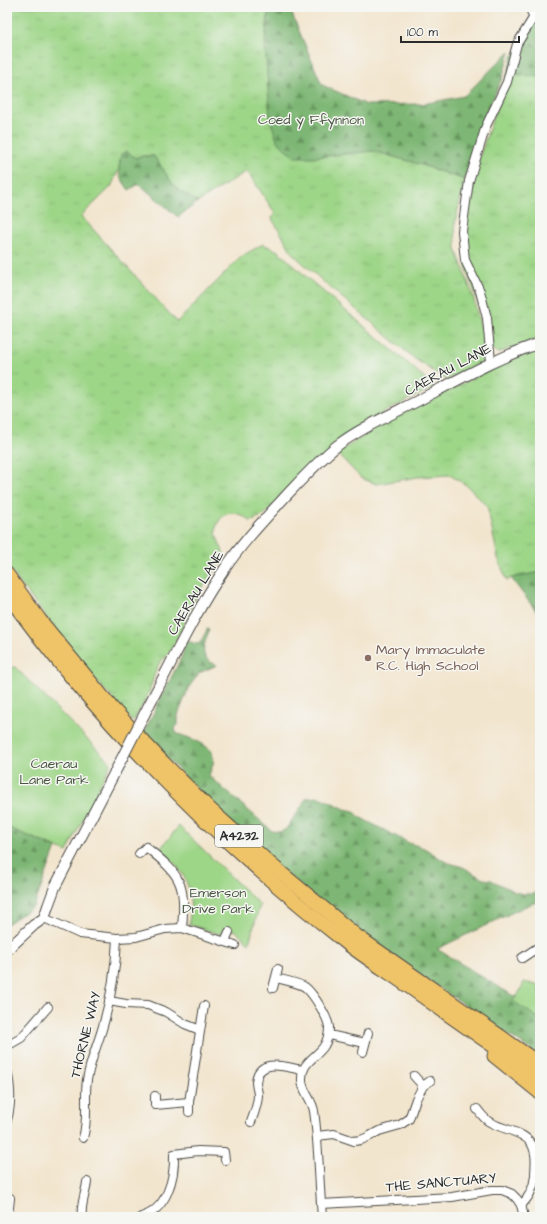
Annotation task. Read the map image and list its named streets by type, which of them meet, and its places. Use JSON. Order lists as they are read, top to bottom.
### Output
{
  "streets": {
    "main road": ["A4232"],
    "street": ["CAERAU LANE", "THORNE WAY", "THE SANCTUARY"]
  },
  "parks": ["Coed y Ffynnon", "Caerau Lane Park", "Emerson Drive Park"],
  "places": ["Mary Immaculate R.C. High School"],
  "scale_bar": "100 m"
}
